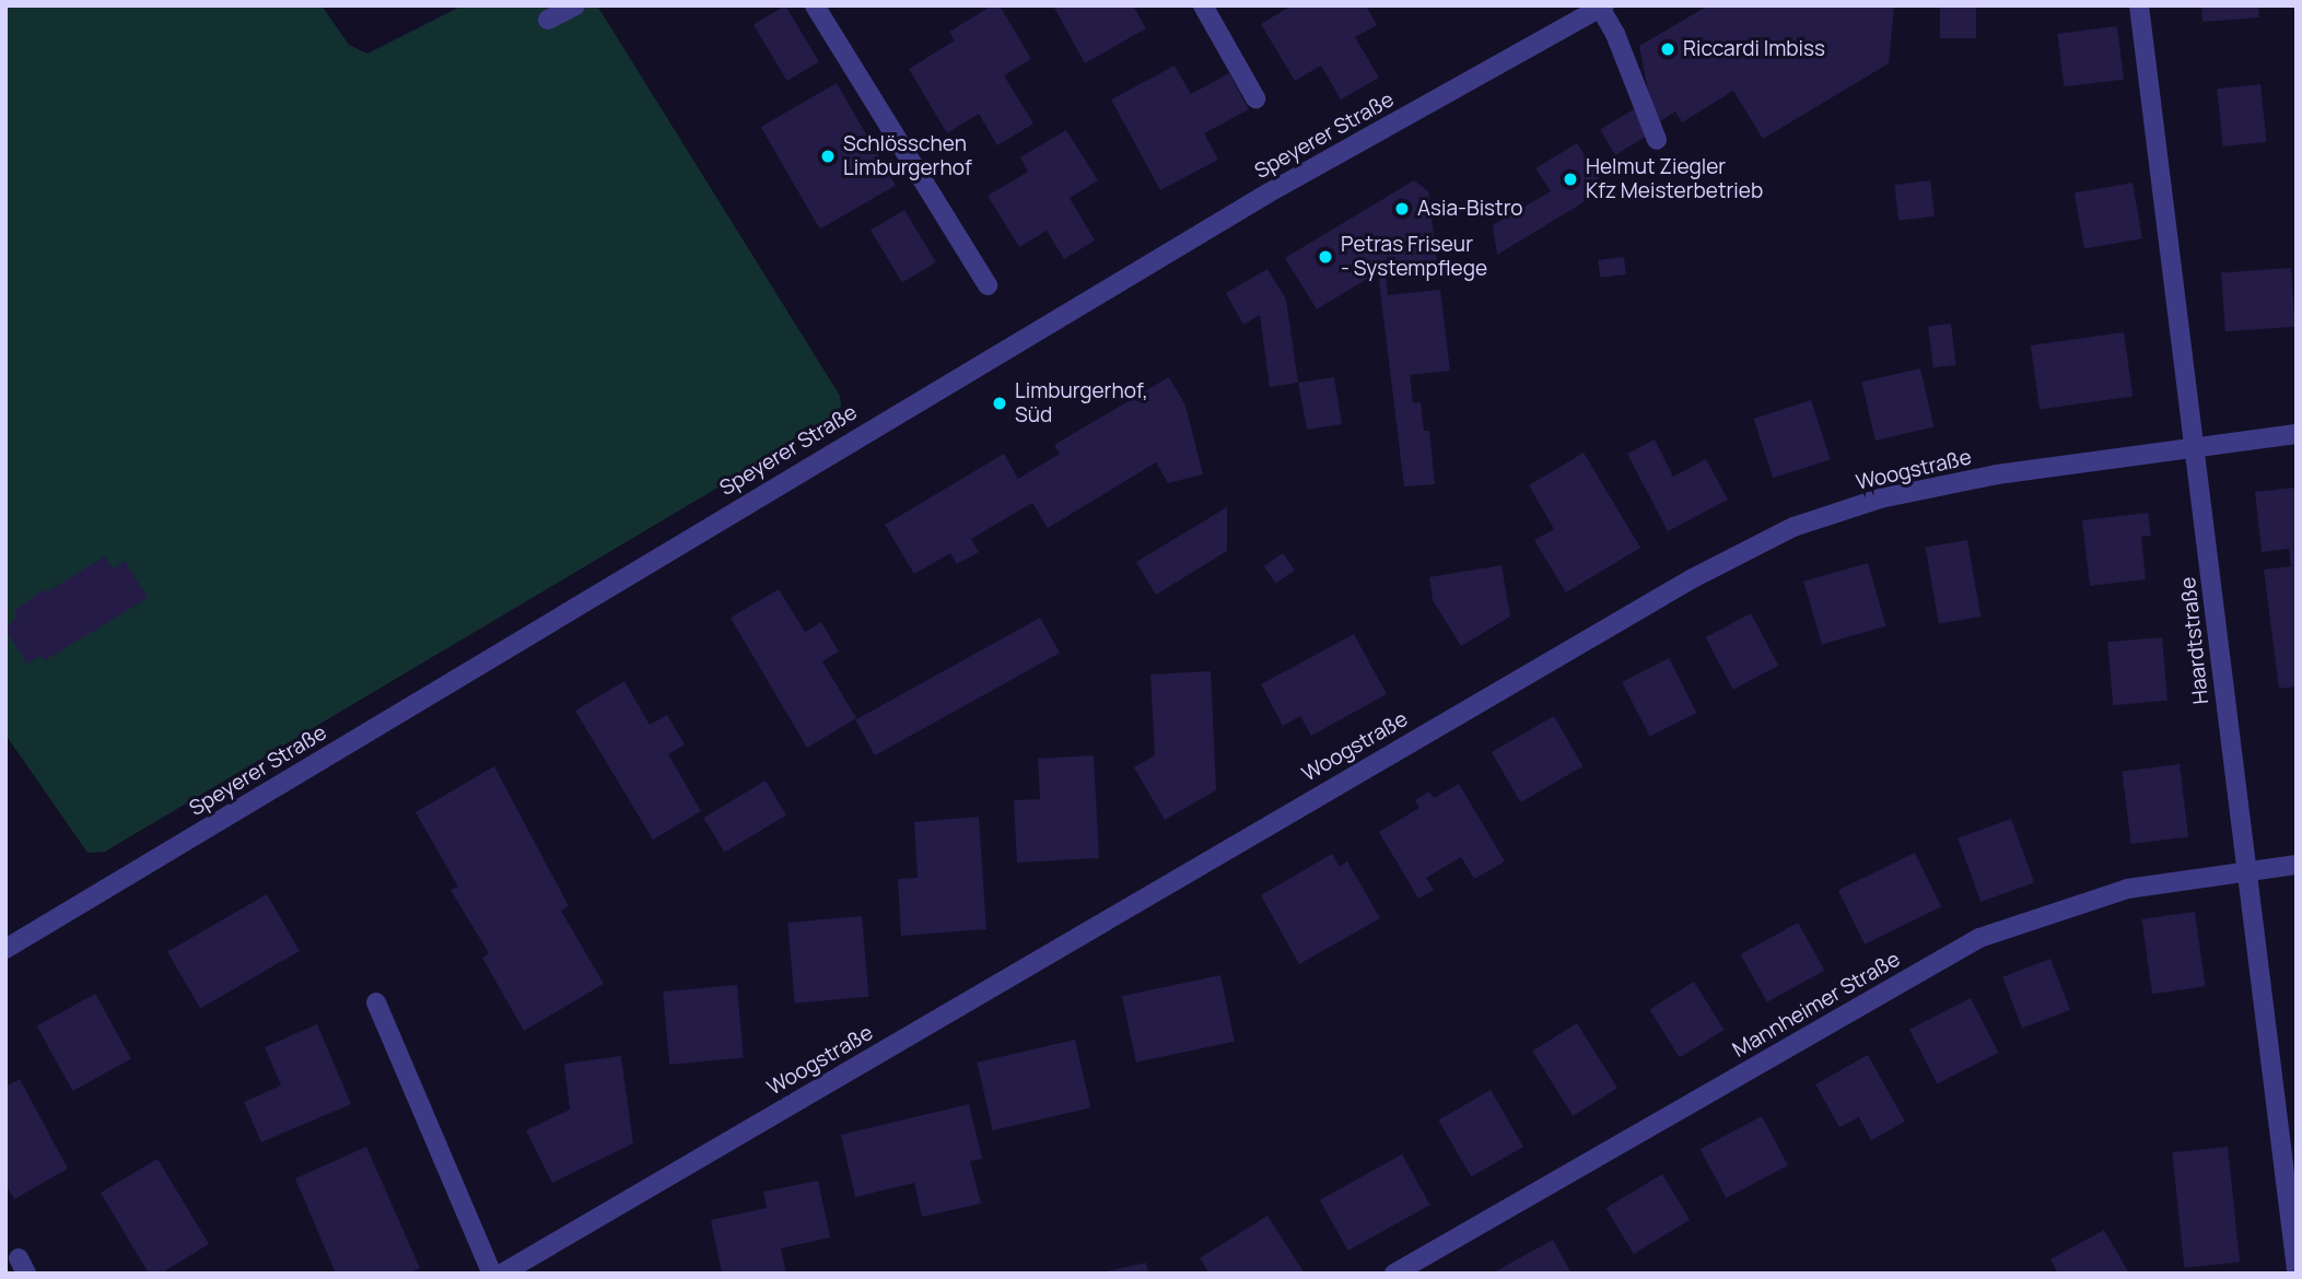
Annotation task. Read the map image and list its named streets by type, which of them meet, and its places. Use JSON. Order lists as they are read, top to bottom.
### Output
{
  "streets": {
    "street": [
      "Speyerer Straße",
      "Woogstraße",
      "Haardtstraße",
      "Mannheimer Straße"
    ]
  },
  "crossings": [
    ["Woogstraße", "Haardtstraße"],
    ["Haardtstraße", "Mannheimer Straße"]
  ],
  "places": [
    "Riccardi Imbiss",
    "Schlösschen Limburgerhof",
    "Helmut Ziegler Kfz Meisterbetrieb",
    "Asia-Bistro",
    "Petras Friseur - Systempflege",
    "Limburgerhof, Süd"
  ]
}
